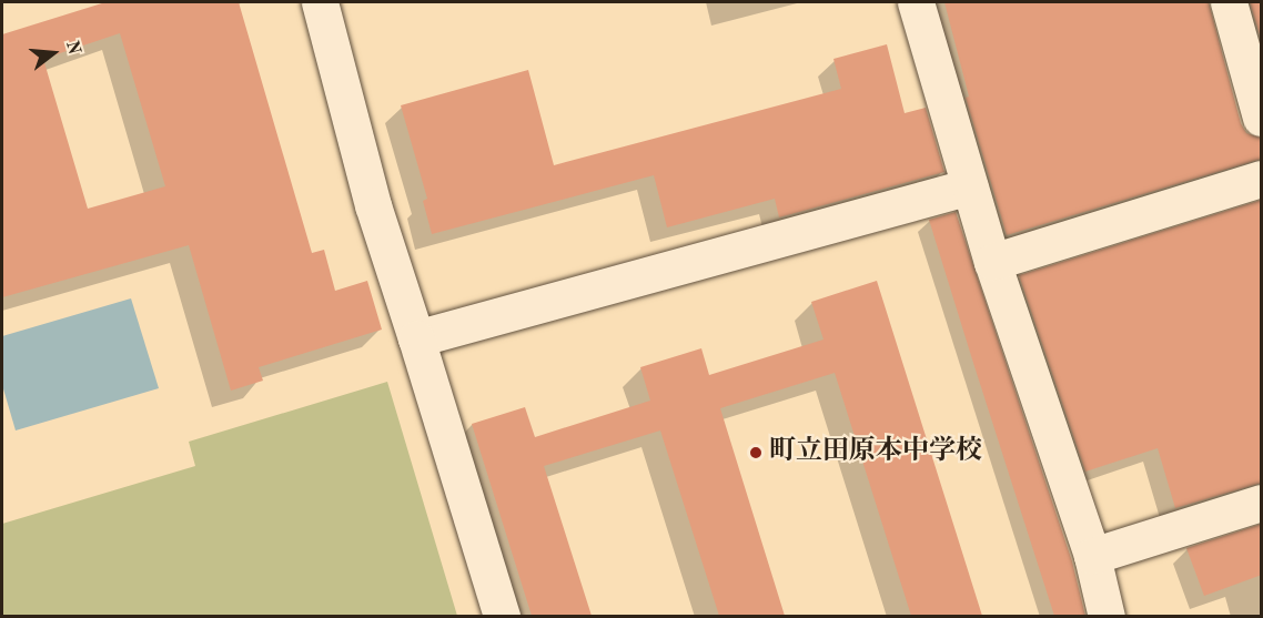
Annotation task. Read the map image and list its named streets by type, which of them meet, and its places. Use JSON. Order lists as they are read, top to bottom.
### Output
{
  "places": ["町立田原本中学校"],
  "north": "right"
}
